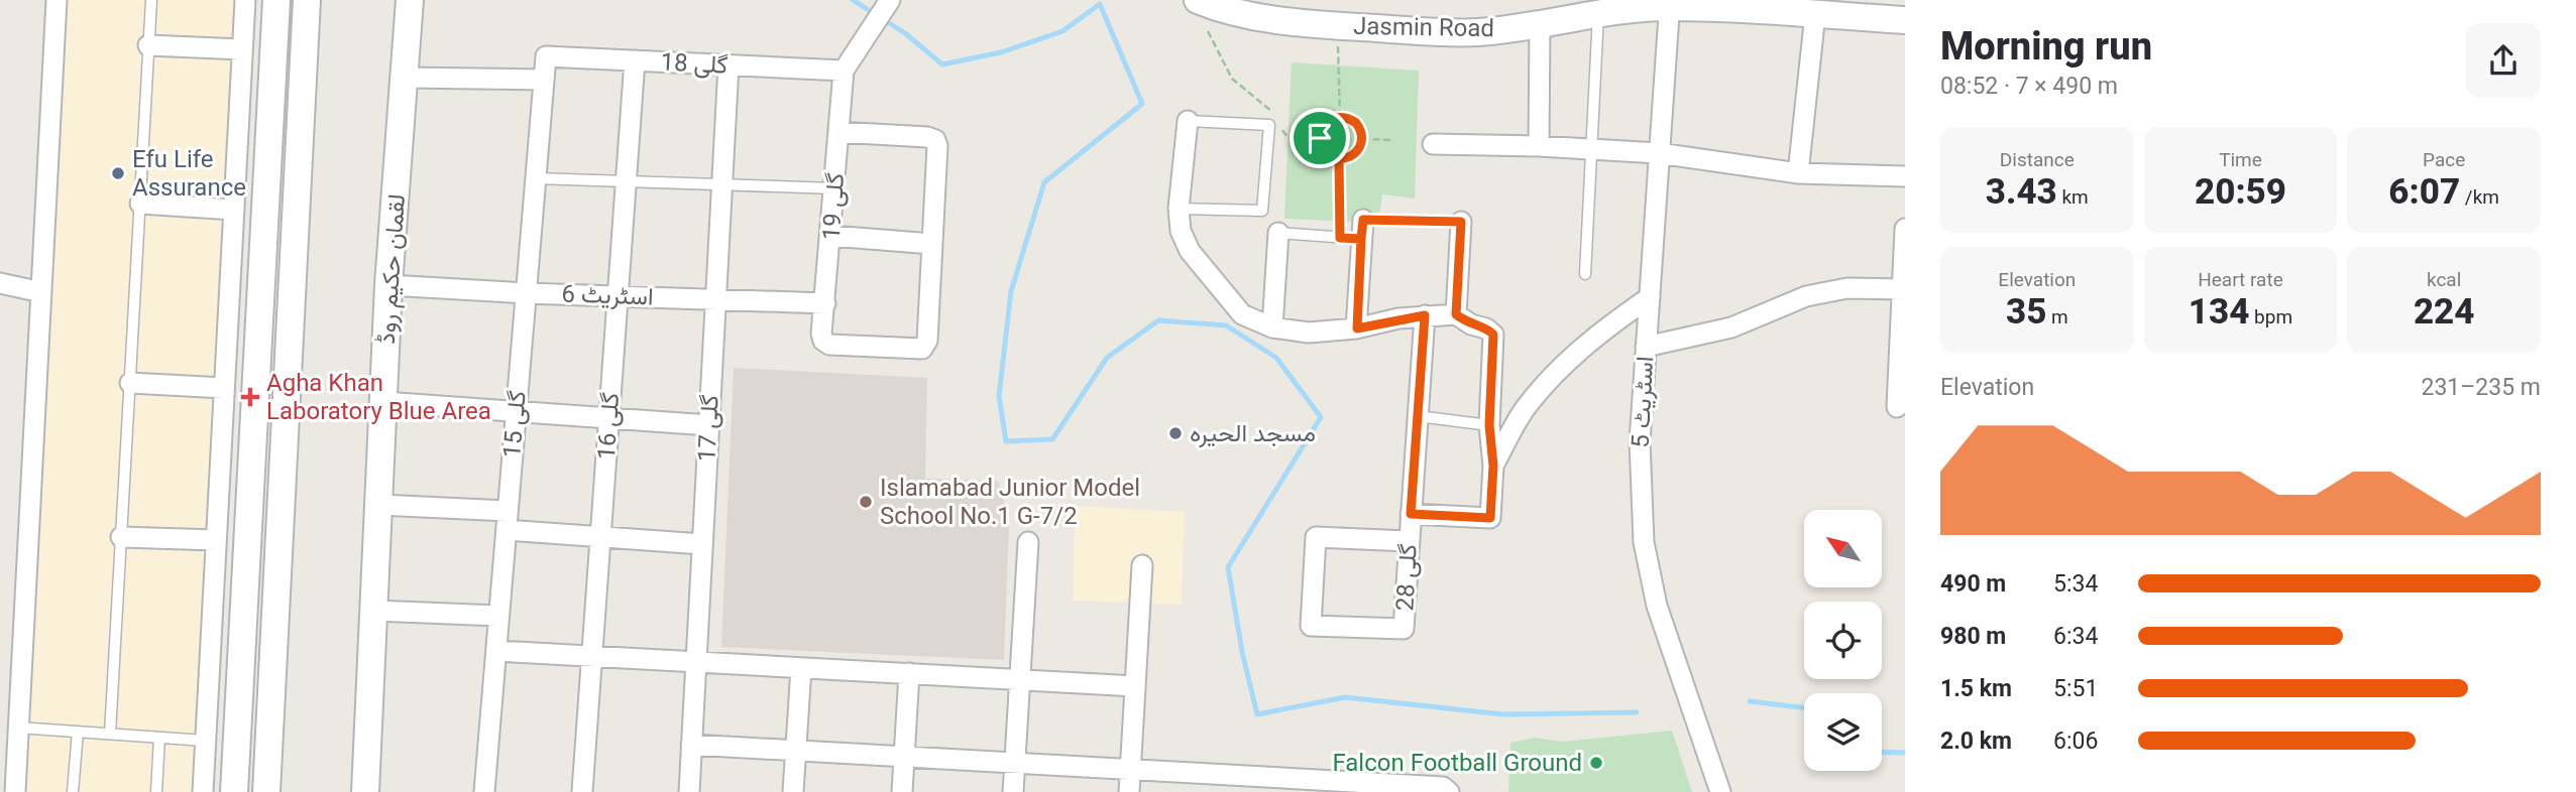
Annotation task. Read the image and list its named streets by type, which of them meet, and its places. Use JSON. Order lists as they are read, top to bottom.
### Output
{
  "streets": {
    "main road": ["Jasmin Road", "لقمان حکیم روڈ"],
    "street": [
      "گلی 18",
      "گلی 19",
      "اسٹریٹ 6",
      "اسٹریٹ 5",
      "گلی 15",
      "گلی 16",
      "گلی 17",
      "گلی 28"
    ]
  },
  "crossings": [
    ["Jasmin Road", "اسٹریٹ 5"],
    ["گلی 18", "گلی 19"],
    ["گلی 18", "گلی 15"],
    ["گلی 18", "گلی 16"],
    ["گلی 18", "گلی 17"],
    ["گلی 19", "اسٹریٹ 6"],
    ["لقمان حکیم روڈ", "اسٹریٹ 6"],
    ["اسٹریٹ 6", "گلی 15"],
    ["اسٹریٹ 6", "گلی 16"],
    ["اسٹریٹ 6", "گلی 17"]
  ],
  "places": {
    "other": [
      "Efu Life Assurance",
      "مسجد الحیرہ",
      "Islamabad Junior Model School No.1 G-7/2",
      "Falcon Football Ground"
    ],
    "health": ["Agha Khan Laboratory Blue Area"]
  },
  "north": "top left",
  "page": {
    "heading": ["Morning run", "08:52 · 7 × 490 m"],
    "stats": [
      ["Distance", "3.43 km"],
      ["Time", "20:59"],
      ["Pace", "6:07 /km"],
      ["Elevation", "35 m"],
      ["Heart rate", "134 bpm"],
      ["kcal", "224"]
    ],
    "chart": ["Elevation", "231–235 m"],
    "list": [
      {
        "name": "490 m",
        "note": "5:34"
      },
      {
        "name": "980 m",
        "note": "6:34"
      },
      {
        "name": "1.5 km",
        "note": "5:51"
      },
      {
        "name": "2.0 km",
        "note": "6:06"
      }
    ]
  }
}
